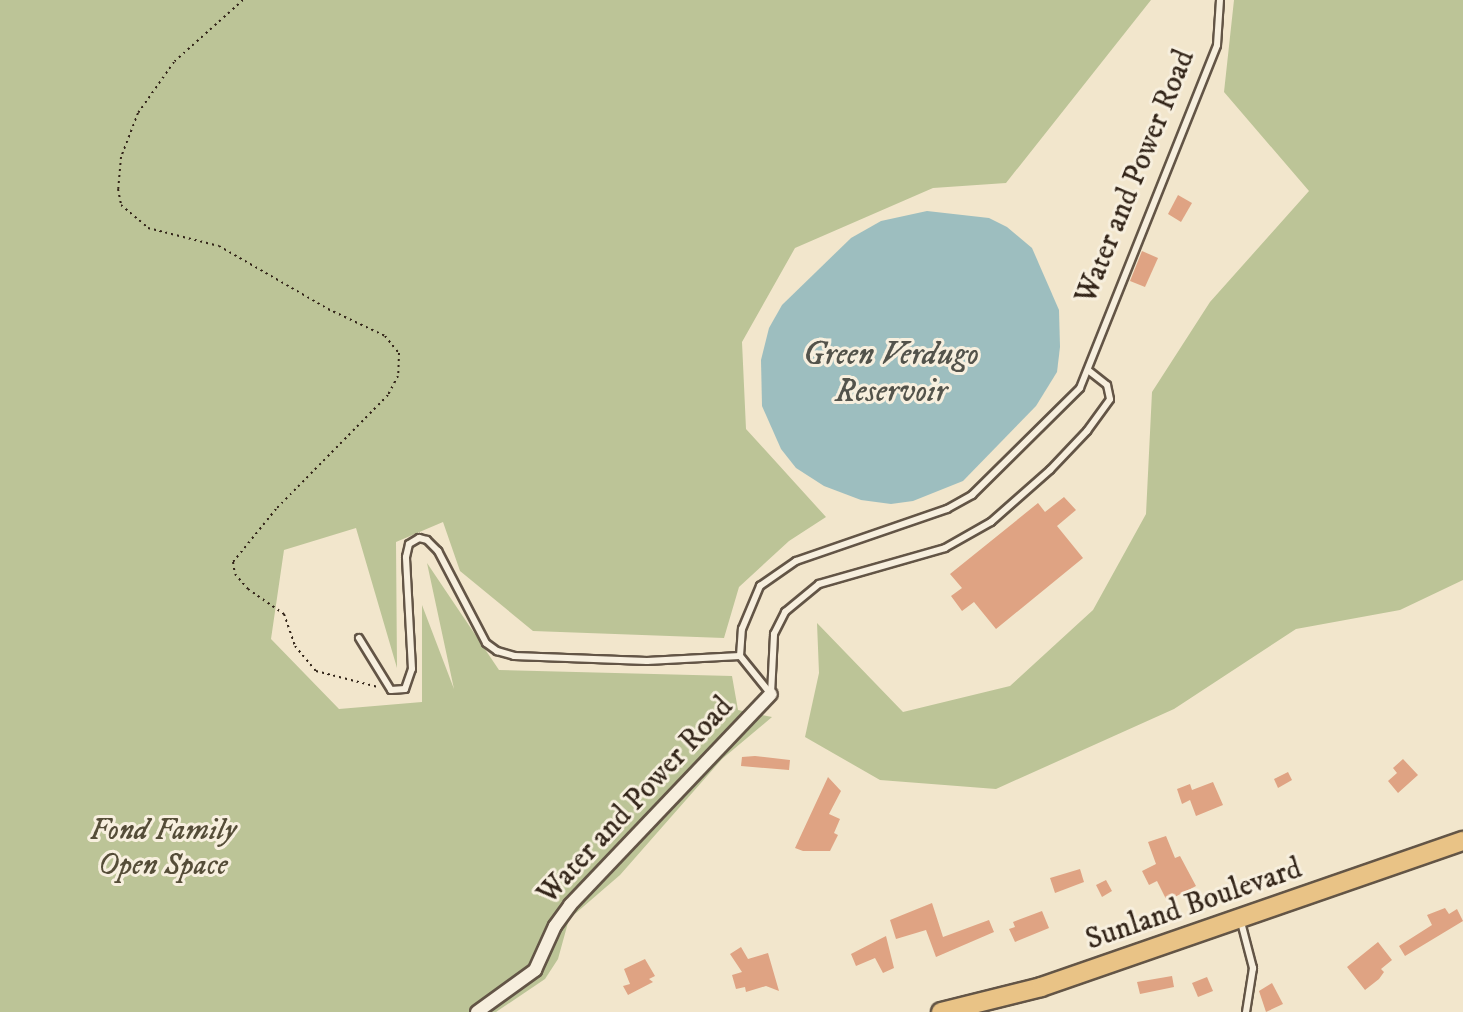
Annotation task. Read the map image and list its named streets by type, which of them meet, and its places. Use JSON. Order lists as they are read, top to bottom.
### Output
{
  "streets": {
    "main road": ["Sunland Boulevard"],
    "street": ["Water and Power Road"]
  },
  "water": ["Green Verdugo Reservoir"],
  "parks": ["Fond Family Open Space"]
}
